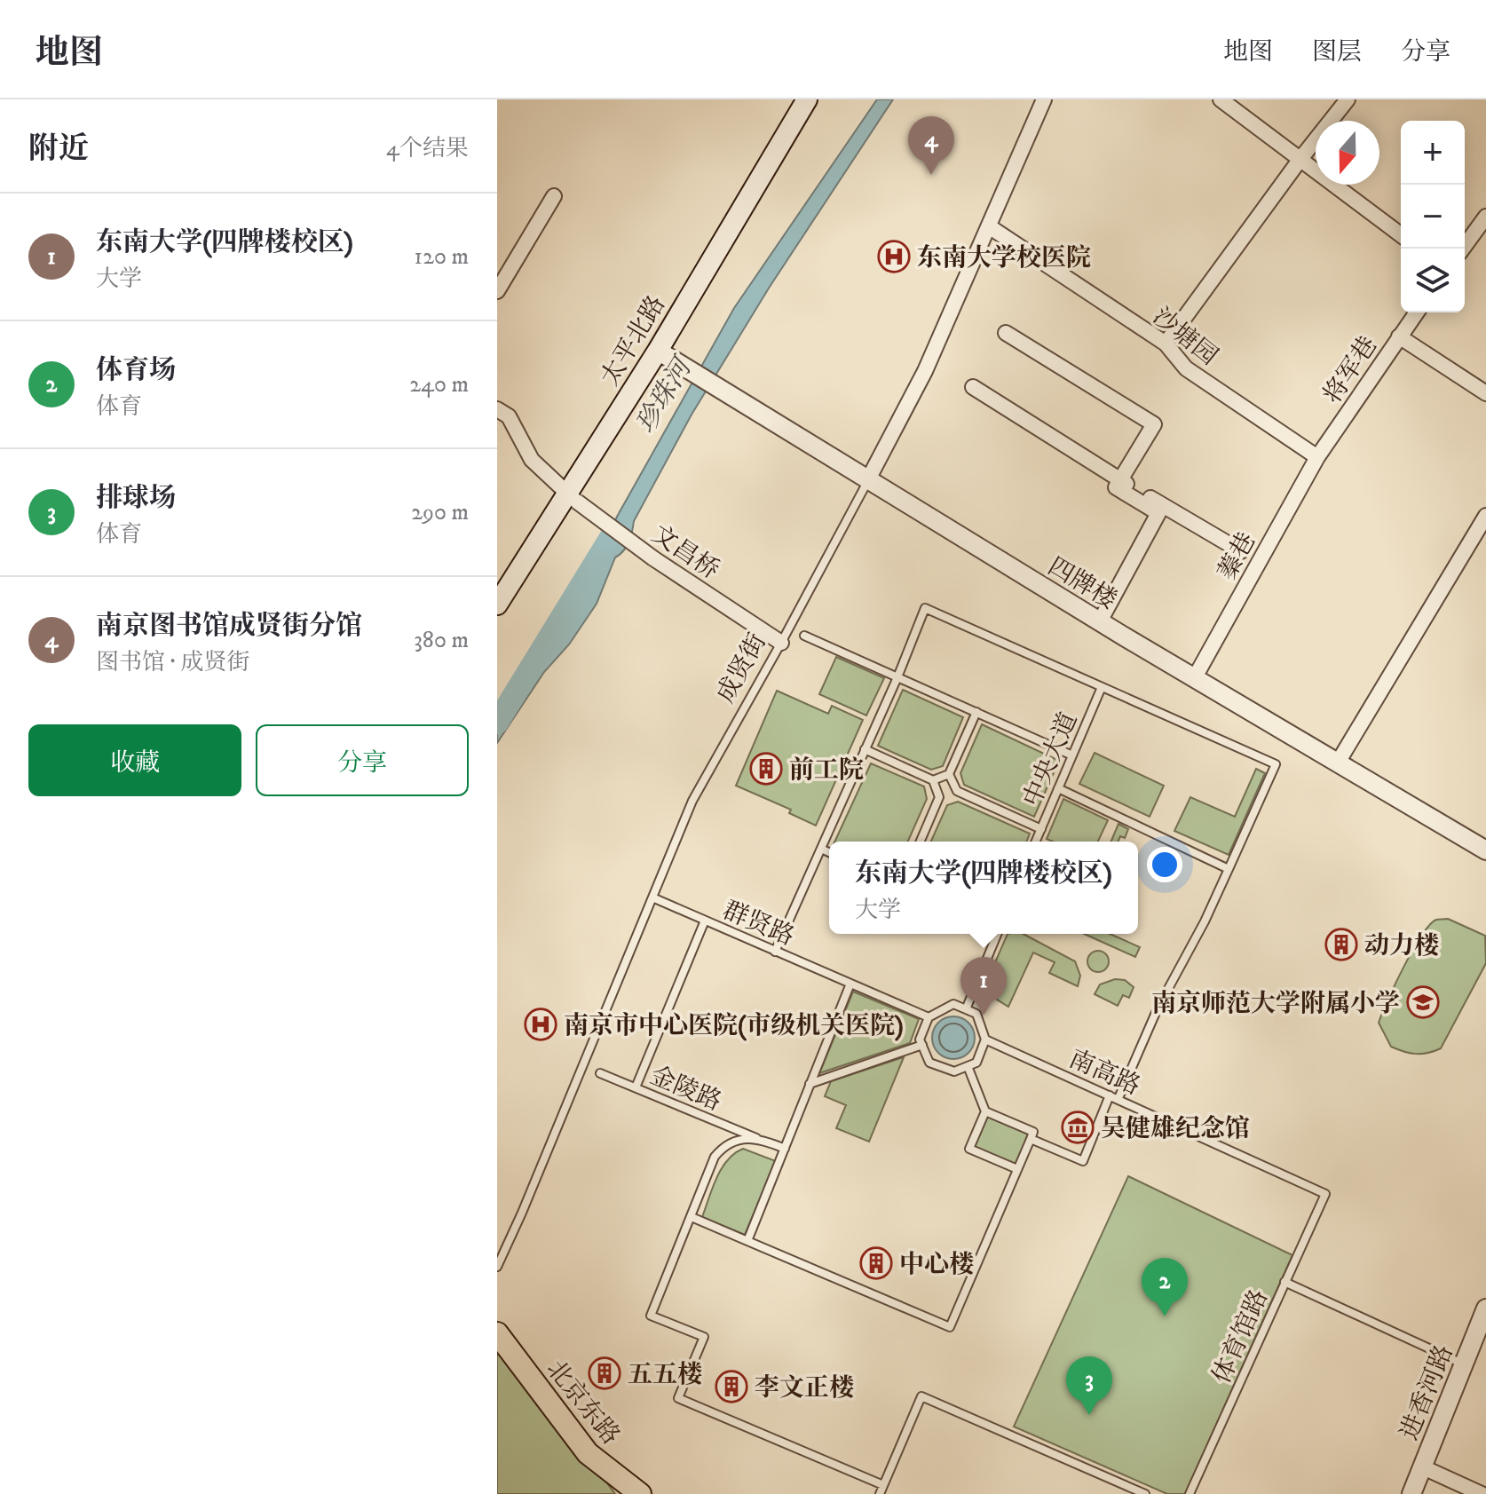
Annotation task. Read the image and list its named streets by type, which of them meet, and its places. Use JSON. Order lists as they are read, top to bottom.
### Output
{
  "streets": {
    "main road": ["太平北路", "北京东路"],
    "street": [
      "沙塘园",
      "将军巷",
      "文昌桥",
      "蓁巷",
      "四牌楼",
      "成贤街",
      "进香河路"
    ],
    "lane": [
      "中央大道",
      "群贤路",
      "南高路",
      "金陵路",
      "体育馆路"
    ]
  },
  "crossings": [
    ["沙塘园", "将军巷"],
    ["沙塘园", "蓁巷"],
    ["沙塘园", "成贤街"],
    ["太平北路", "文昌桥"],
    ["太平北路", "四牌楼"],
    ["将军巷", "蓁巷"],
    ["文昌桥", "成贤街"],
    ["蓁巷", "四牌楼"],
    ["四牌楼", "成贤街"],
    ["成贤街", "群贤路"],
    ["群贤路", "南高路"],
    ["南高路", "体育馆路"]
  ],
  "water": ["珍珠河"],
  "places": {
    "hospital": ["东南大学校医院", "南京市中心医院(市级机关医院)"],
    "building": [
      "前工院",
      "动力楼",
      "中心楼",
      "五五楼",
      "李文正楼"
    ],
    "school or university": ["南京师范大学附属小学"],
    "museum": ["吴健雄纪念馆"]
  },
  "north": "bottom",
  "page": {
    "header": "地图",
    "nav": ["地图", "图层", "分享"],
    "heading": ["附近", "4个结果"],
    "pins": [
      "4",
      "1",
      "2",
      "3"
    ],
    "map_buttons": ["+", "−"],
    "list": [
      {
        "mark": "1",
        "name": "东南大学(四牌楼校区)",
        "note": "大学",
        "value": "120 m"
      },
      {
        "mark": "2",
        "name": "体育场",
        "note": "体育",
        "value": "240 m"
      },
      {
        "mark": "3",
        "name": "排球场",
        "note": "体育",
        "value": "290 m"
      },
      {
        "mark": "4",
        "name": "南京图书馆成贤街分馆",
        "note": "图书馆 · 成贤街",
        "value": "380 m"
      }
    ],
    "buttons": ["收藏", "分享"],
    "popup": ["东南大学(四牌楼校区)", "大学"]
  }
}
